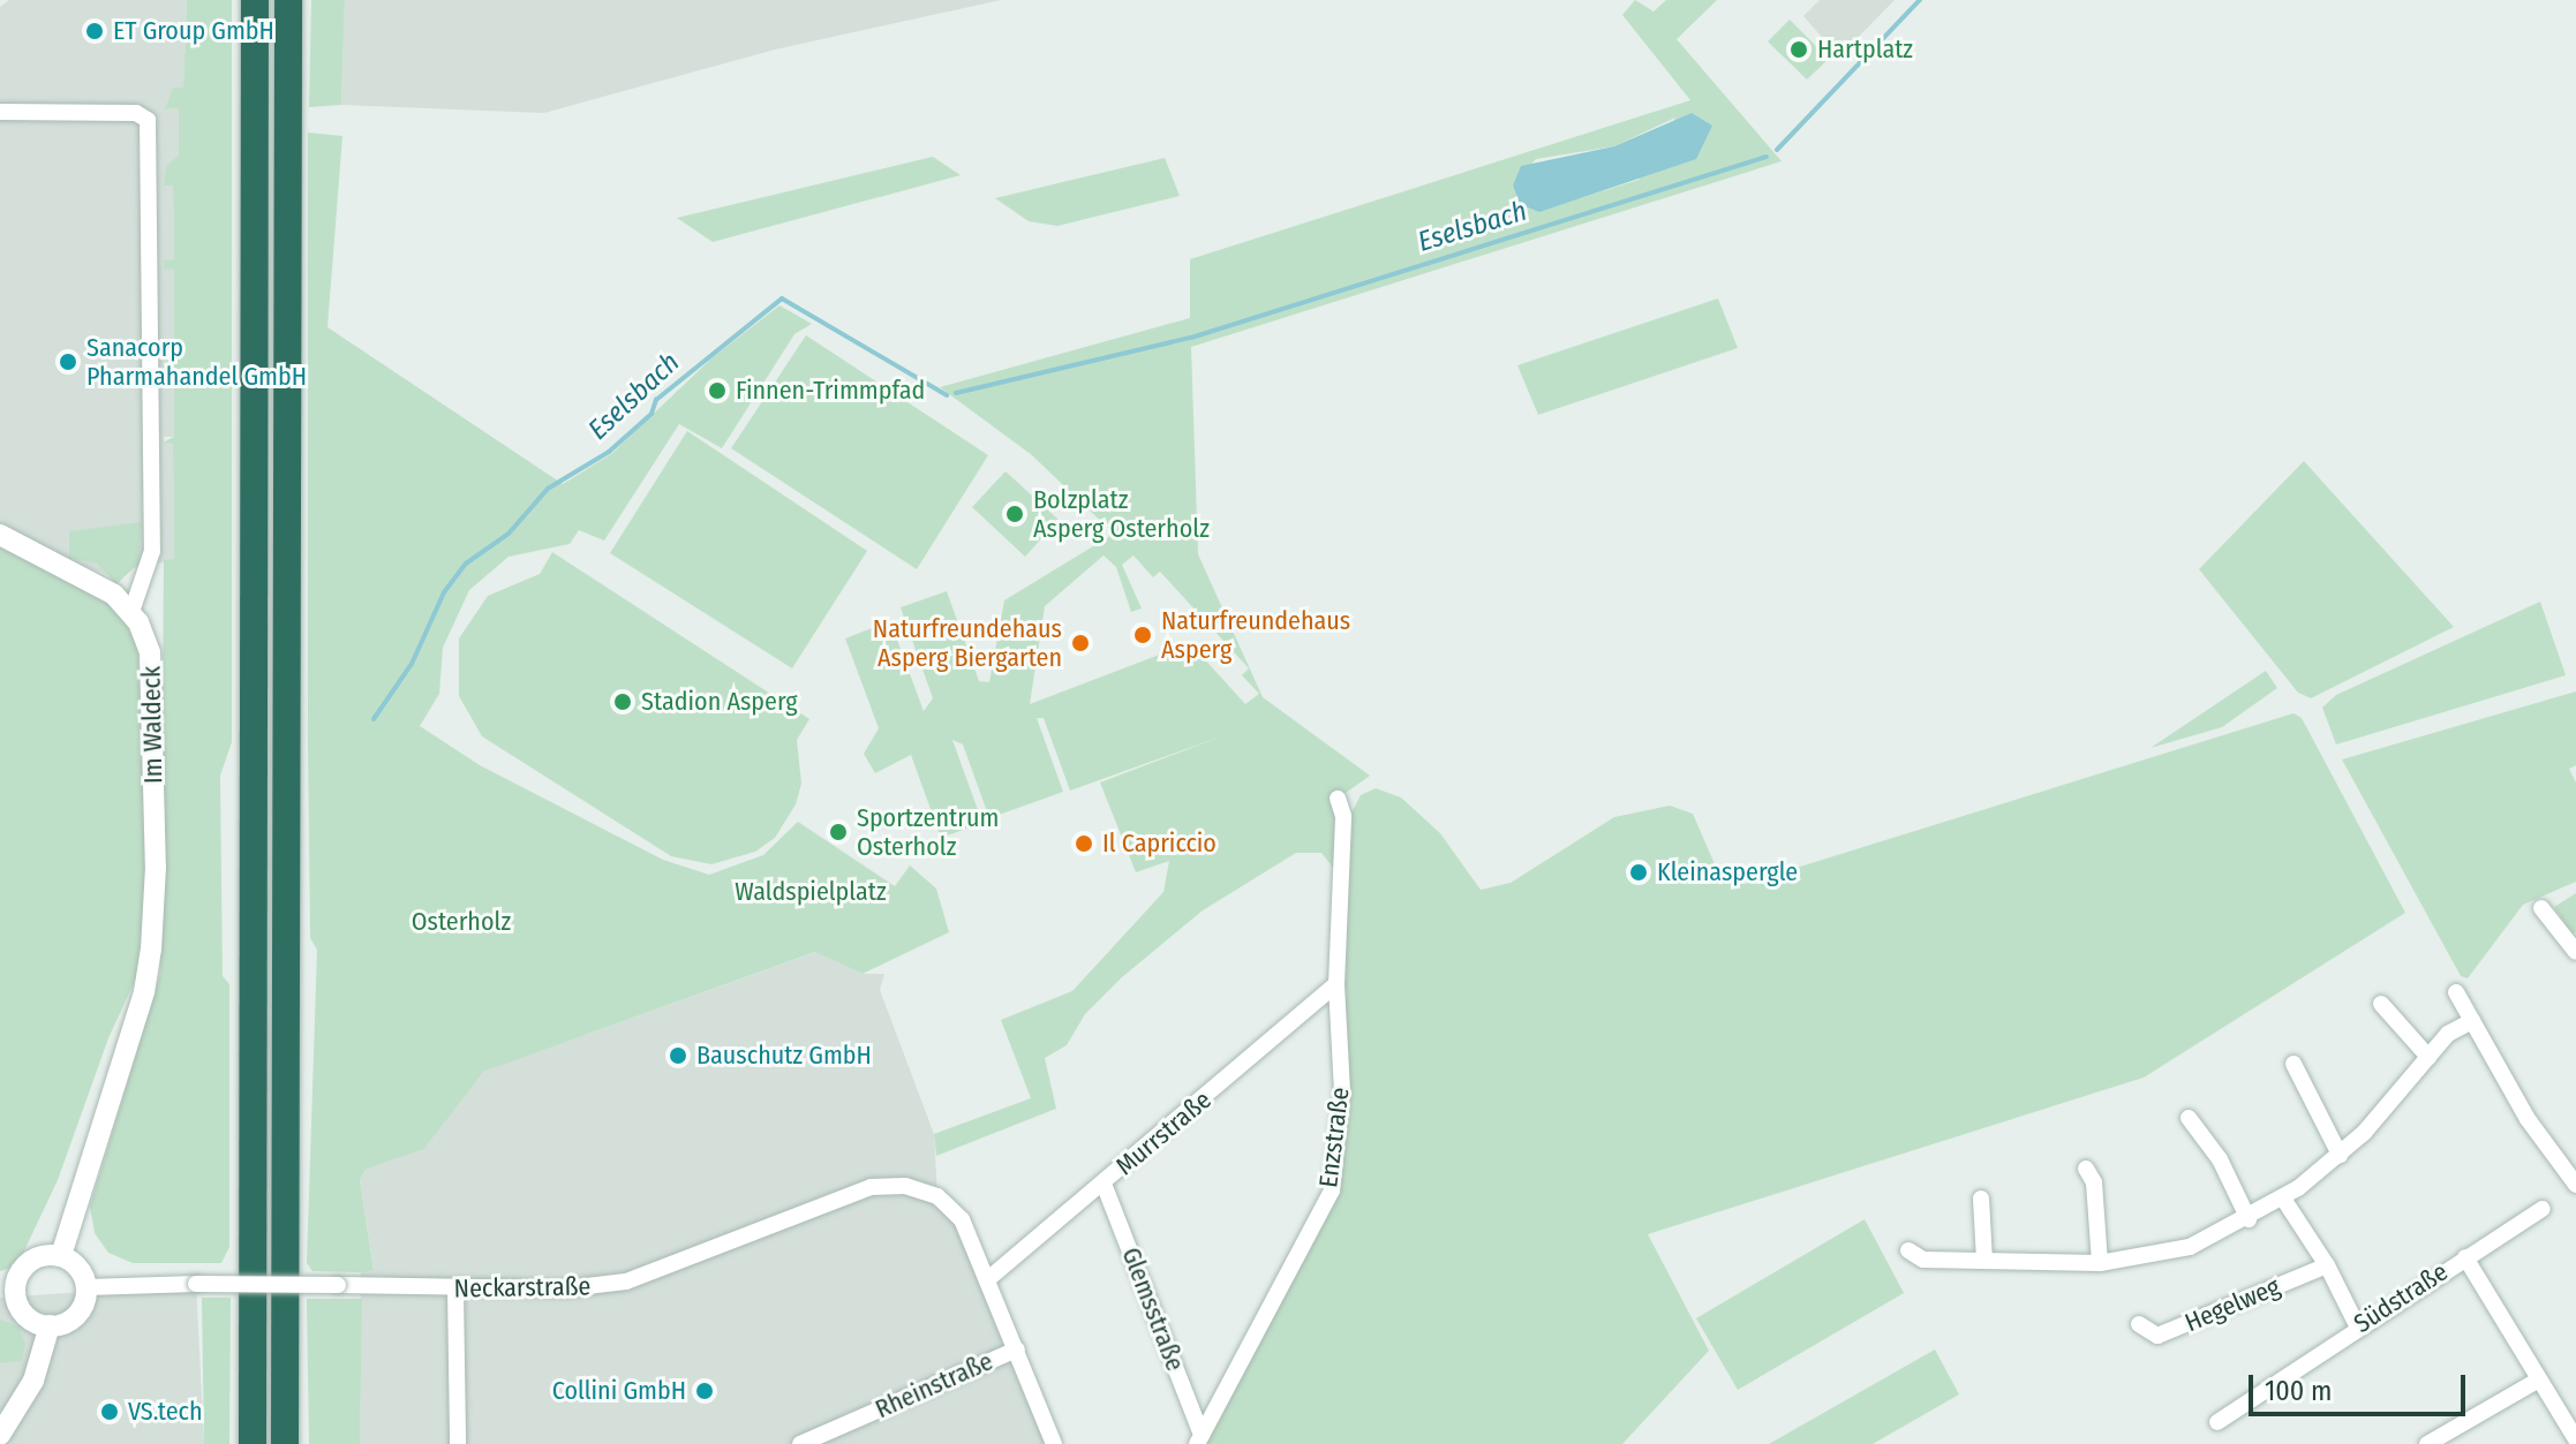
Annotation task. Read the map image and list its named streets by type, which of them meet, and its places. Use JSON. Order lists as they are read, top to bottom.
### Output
{
  "streets": {
    "street": [
      "Im Waldeck",
      "Murrstraße",
      "Enzstraße",
      "Neckarstraße",
      "Südstraße",
      "Hegelweg",
      "Glemsstraße",
      "Rheinstraße"
    ]
  },
  "crossings": [
    ["Im Waldeck", "Neckarstraße"],
    ["Murrstraße", "Enzstraße"],
    ["Murrstraße", "Neckarstraße"],
    ["Murrstraße", "Glemsstraße"],
    ["Enzstraße", "Glemsstraße"]
  ],
  "water": ["Eselsbach"],
  "parks": ["Waldspielplatz", "Osterholz"],
  "places": [
    "ET Group GmbH",
    "Hartplatz",
    "Sanacorp Pharmahandel GmbH",
    "Finnen-Trimmpfad",
    "Bolzplatz Asperg Osterholz",
    "Naturfreundehaus Asperg",
    "Naturfreundehaus Asperg Biergarten",
    "Stadion Asperg",
    "Sportzentrum Osterholz",
    "Il Capriccio",
    "Kleinaspergle",
    "Bauschutz GmbH",
    "Collini GmbH",
    "VS.tech"
  ],
  "scale_bar": "100 m"
}
